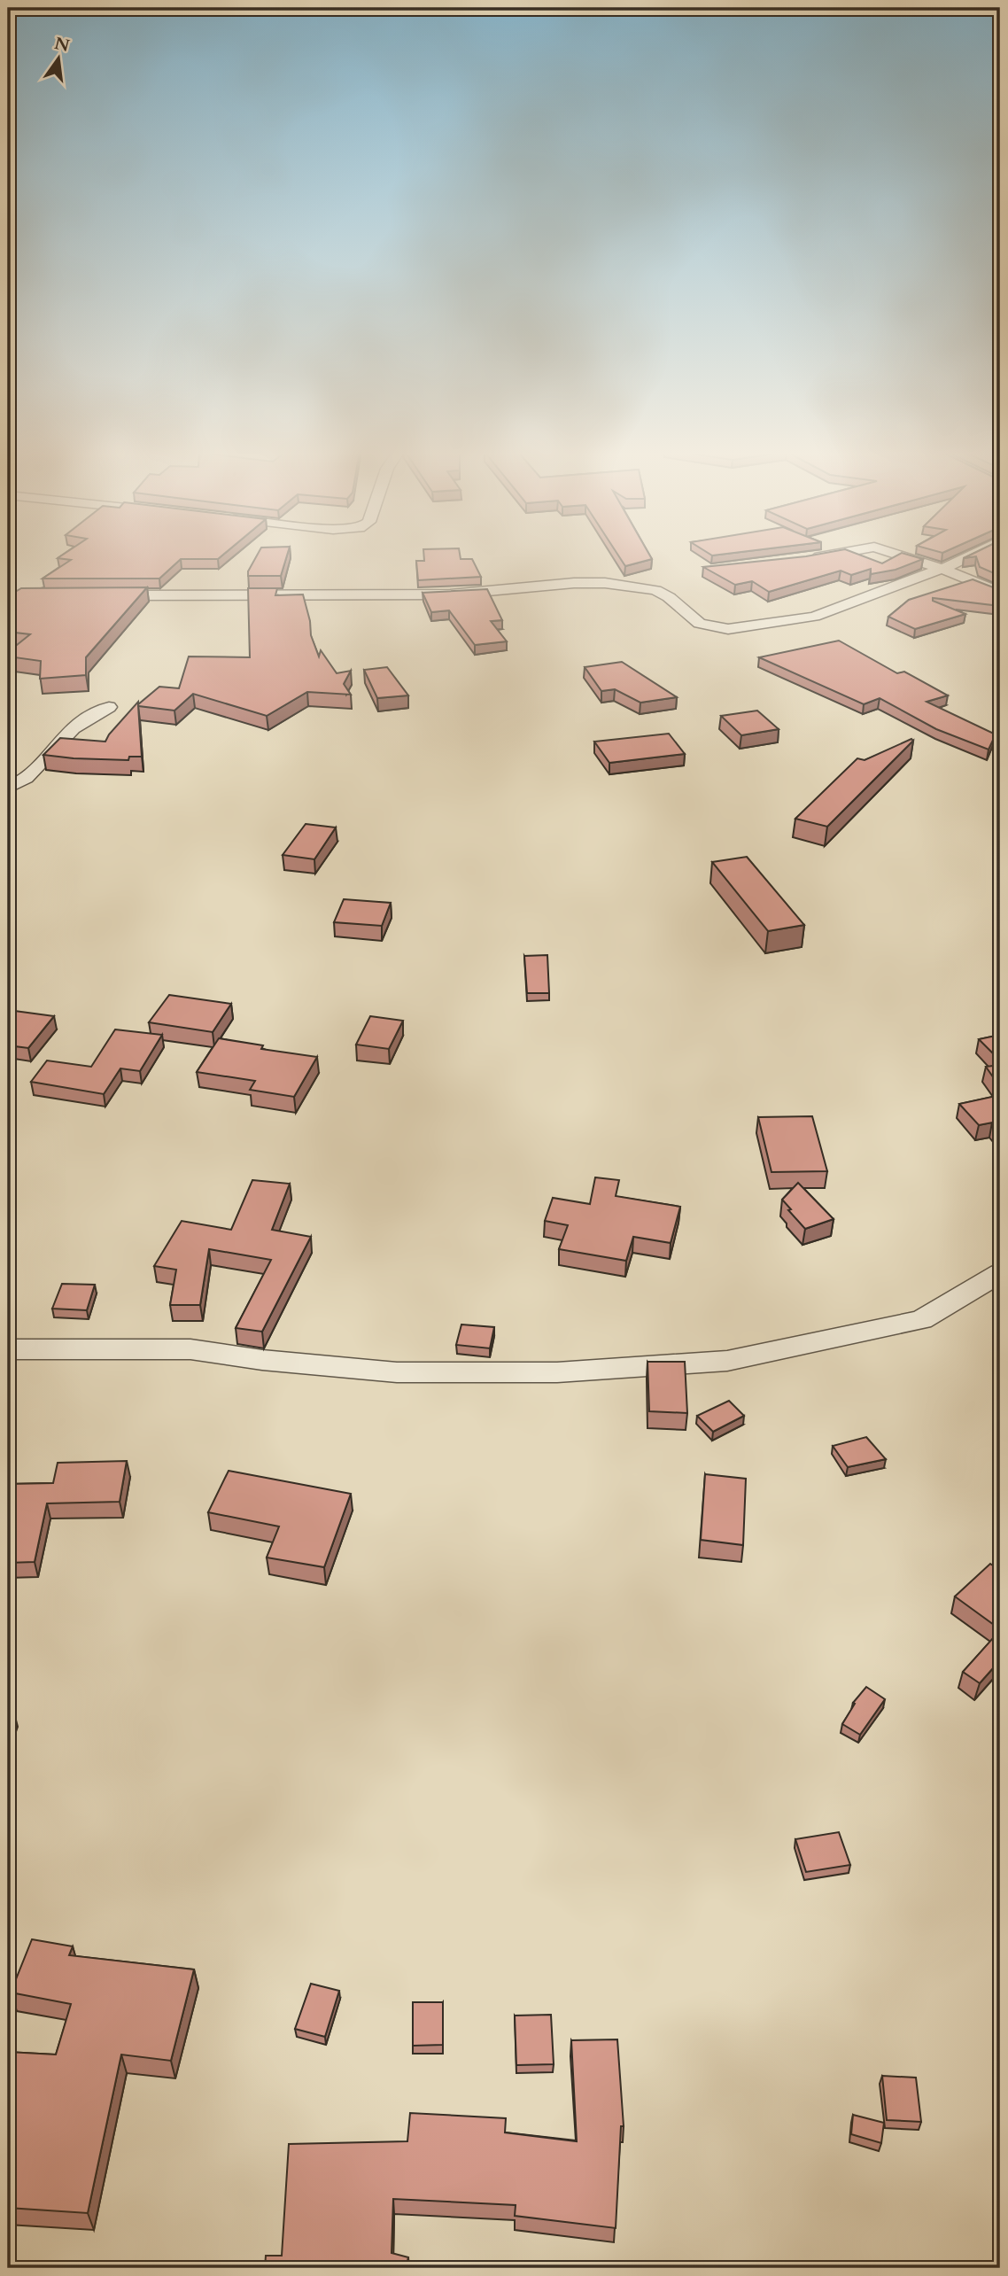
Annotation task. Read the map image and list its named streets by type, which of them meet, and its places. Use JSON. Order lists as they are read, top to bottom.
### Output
{
  "north": "top"
}
